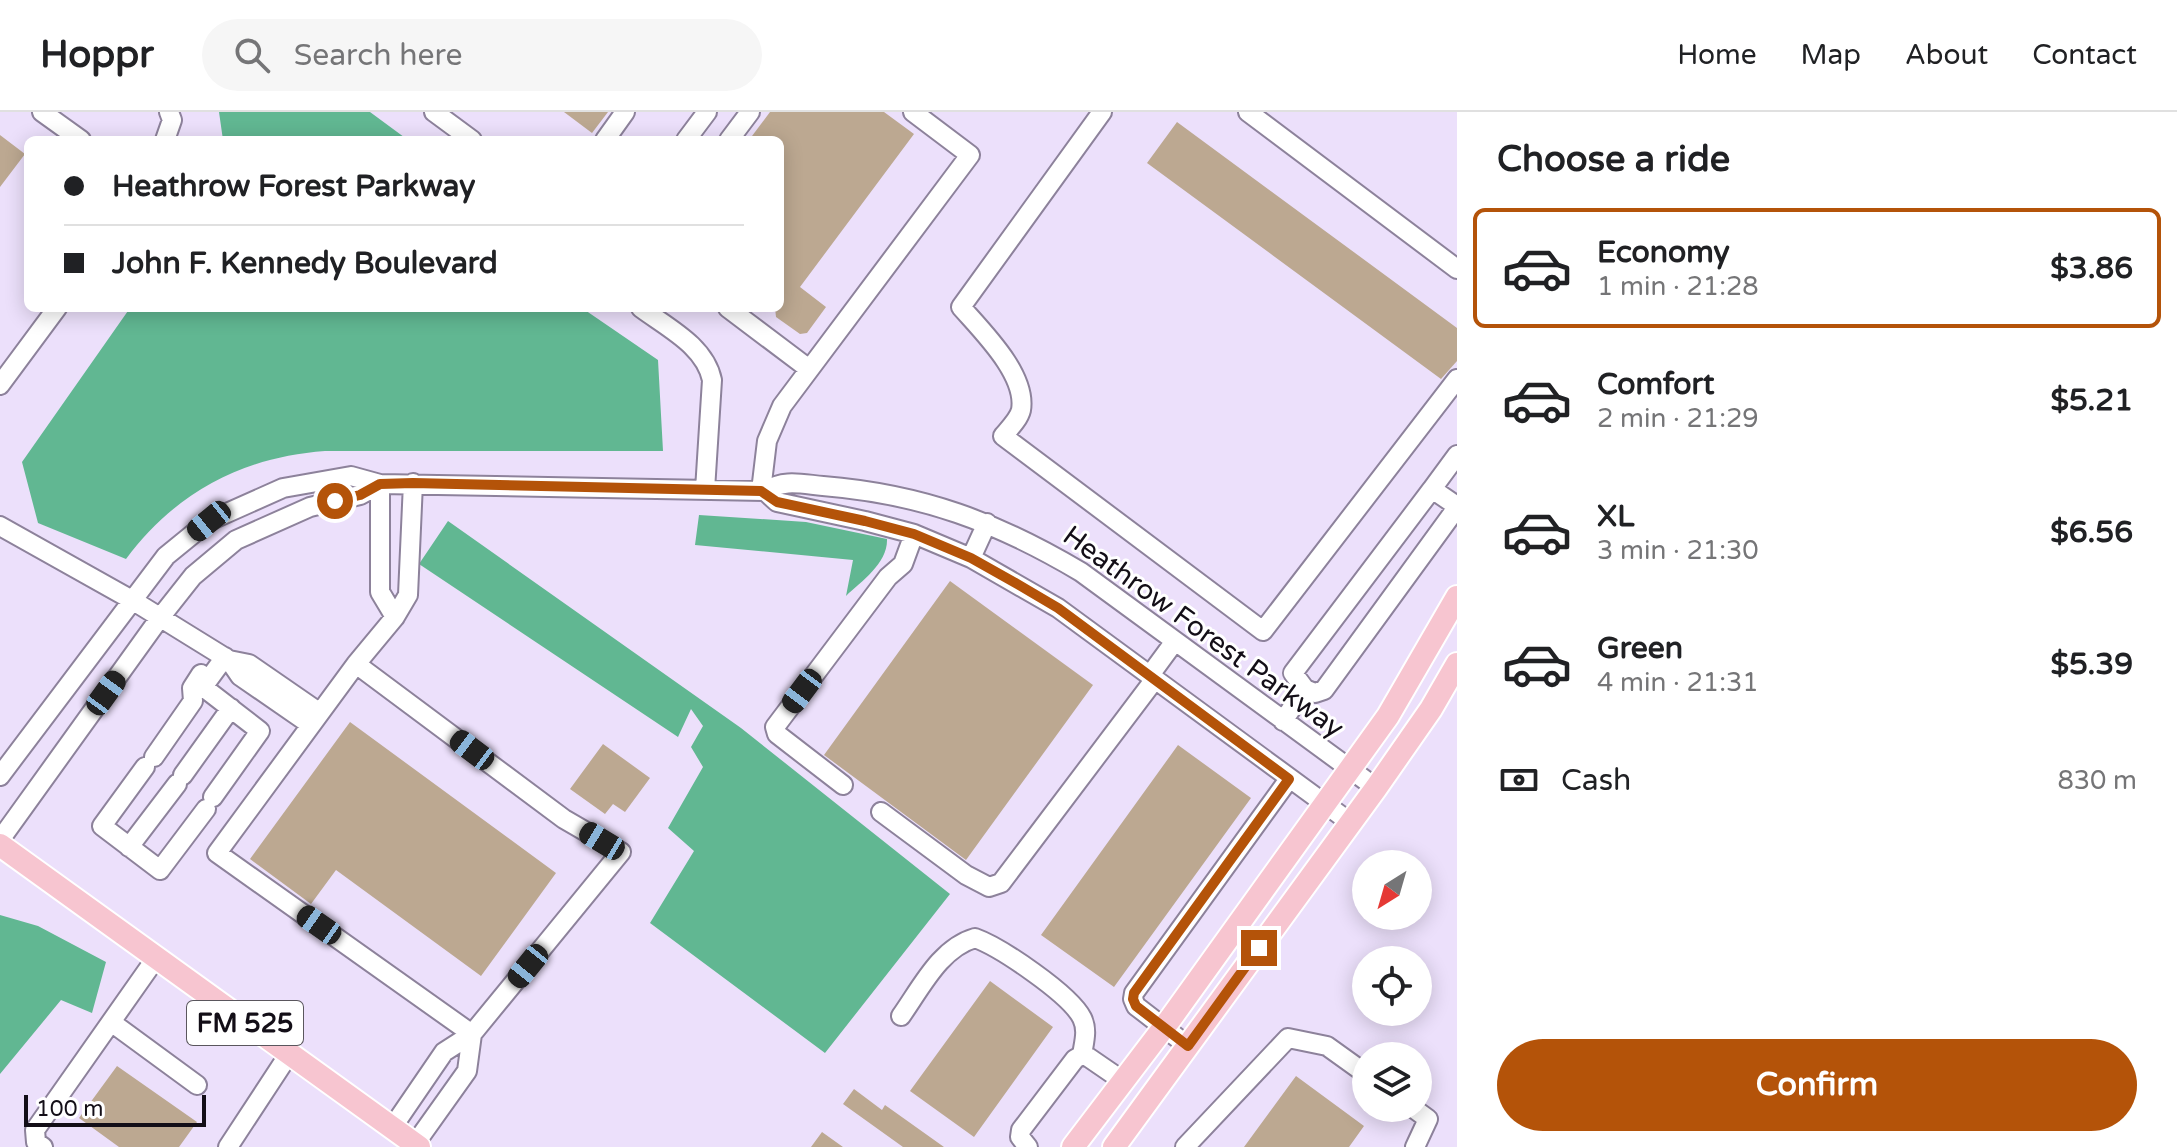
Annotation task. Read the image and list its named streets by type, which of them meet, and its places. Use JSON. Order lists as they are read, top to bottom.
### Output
{
  "streets": {
    "main road": ["FM 525"],
    "street": ["Heathrow Forest Parkway"]
  },
  "crossings": [
    ["Heathrow Forest Parkway", "FM 525"]
  ],
  "scale_bar": "100 m",
  "north": "bottom left",
  "page": {
    "header": "Hoppr",
    "search": "Search here",
    "nav": [
      "Home",
      "Map",
      "About",
      "Contact"
    ],
    "heading": "Choose a ride",
    "banner": ["Heathrow Forest Parkway", "John F. Kennedy Boulevard"],
    "list": [
      {
        "name": "Economy",
        "note": "1 min · 21:28",
        "value": "$3.86"
      },
      {
        "name": "Comfort",
        "note": "2 min · 21:29",
        "value": "$5.21"
      },
      {
        "name": "XL",
        "note": "3 min · 21:30",
        "value": "$6.56"
      },
      {
        "name": "Green",
        "note": "4 min · 21:31",
        "value": "$5.39"
      }
    ],
    "pay": ["Cash", "830 m"],
    "buttons": "Confirm",
    "scale": "100 m"
  }
}
